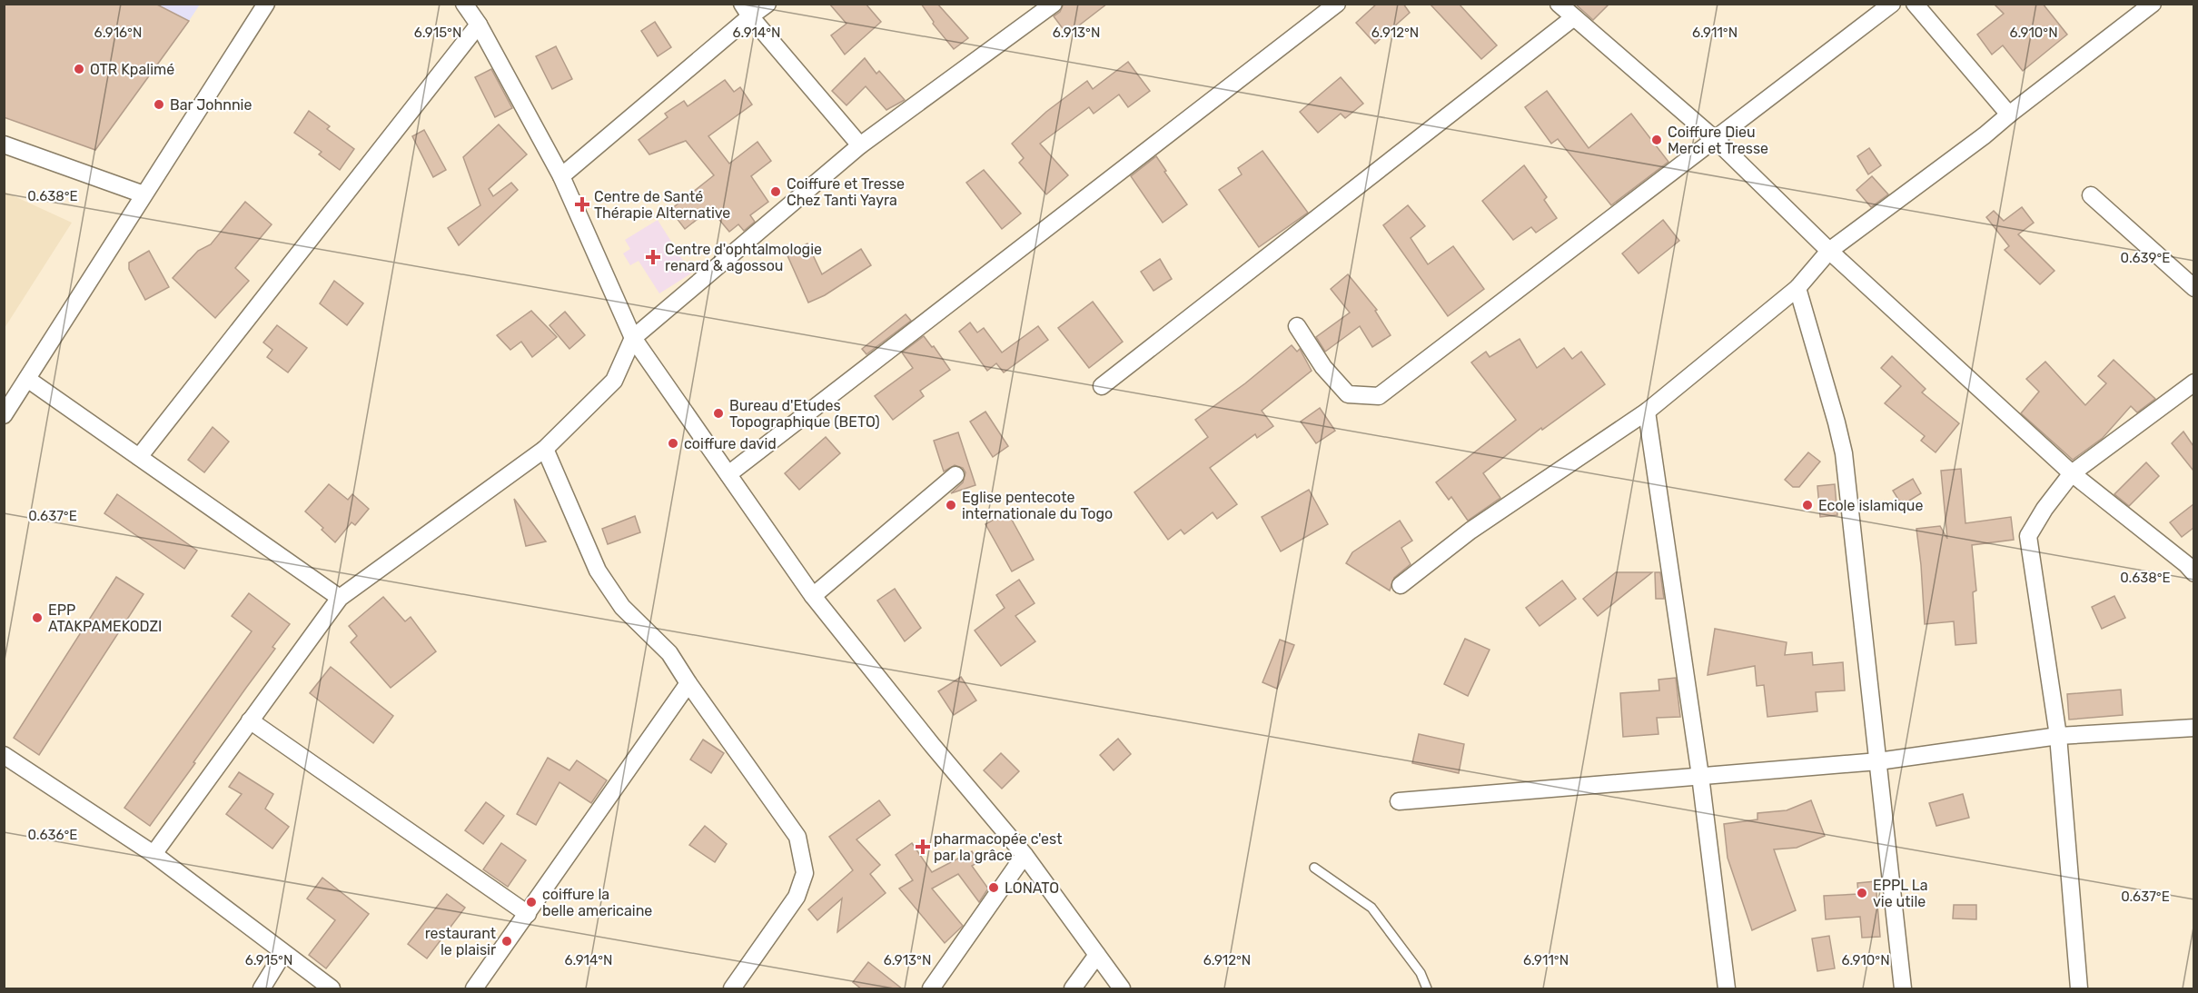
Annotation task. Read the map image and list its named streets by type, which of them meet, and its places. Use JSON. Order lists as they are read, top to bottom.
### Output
{
  "places": {
    "other": [
      "OTR Kpalimé",
      "Bar Johnnie",
      "Coiffure Dieu Merci et Tresse",
      "Coiffure et Tresse Chez Tanti Yayra",
      "Bureau d'Etudes Topographique (BETO)",
      "coiffure david",
      "Eglise pentecote internationale du Togo",
      "Ecole islamique",
      "EPP ATAKPAMEKODZI",
      "LONATO",
      "EPPL La vie utile",
      "coiffure la belle americaine",
      "restaurant le plaisir"
    ],
    "health": ["Centre de Santé Thérapie Alternative", "Centre d'ophtalmologie renard & agossou", "pharmacopée c'est par la grâce"]
  },
  "coordinates": [
    "6.916°N",
    "6.915°N",
    "6.914°N",
    "6.913°N",
    "6.912°N",
    "6.911°N",
    "6.910°N",
    "0.638°E",
    "0.639°E",
    "0.637°E",
    "0.636°E"
  ]
}
